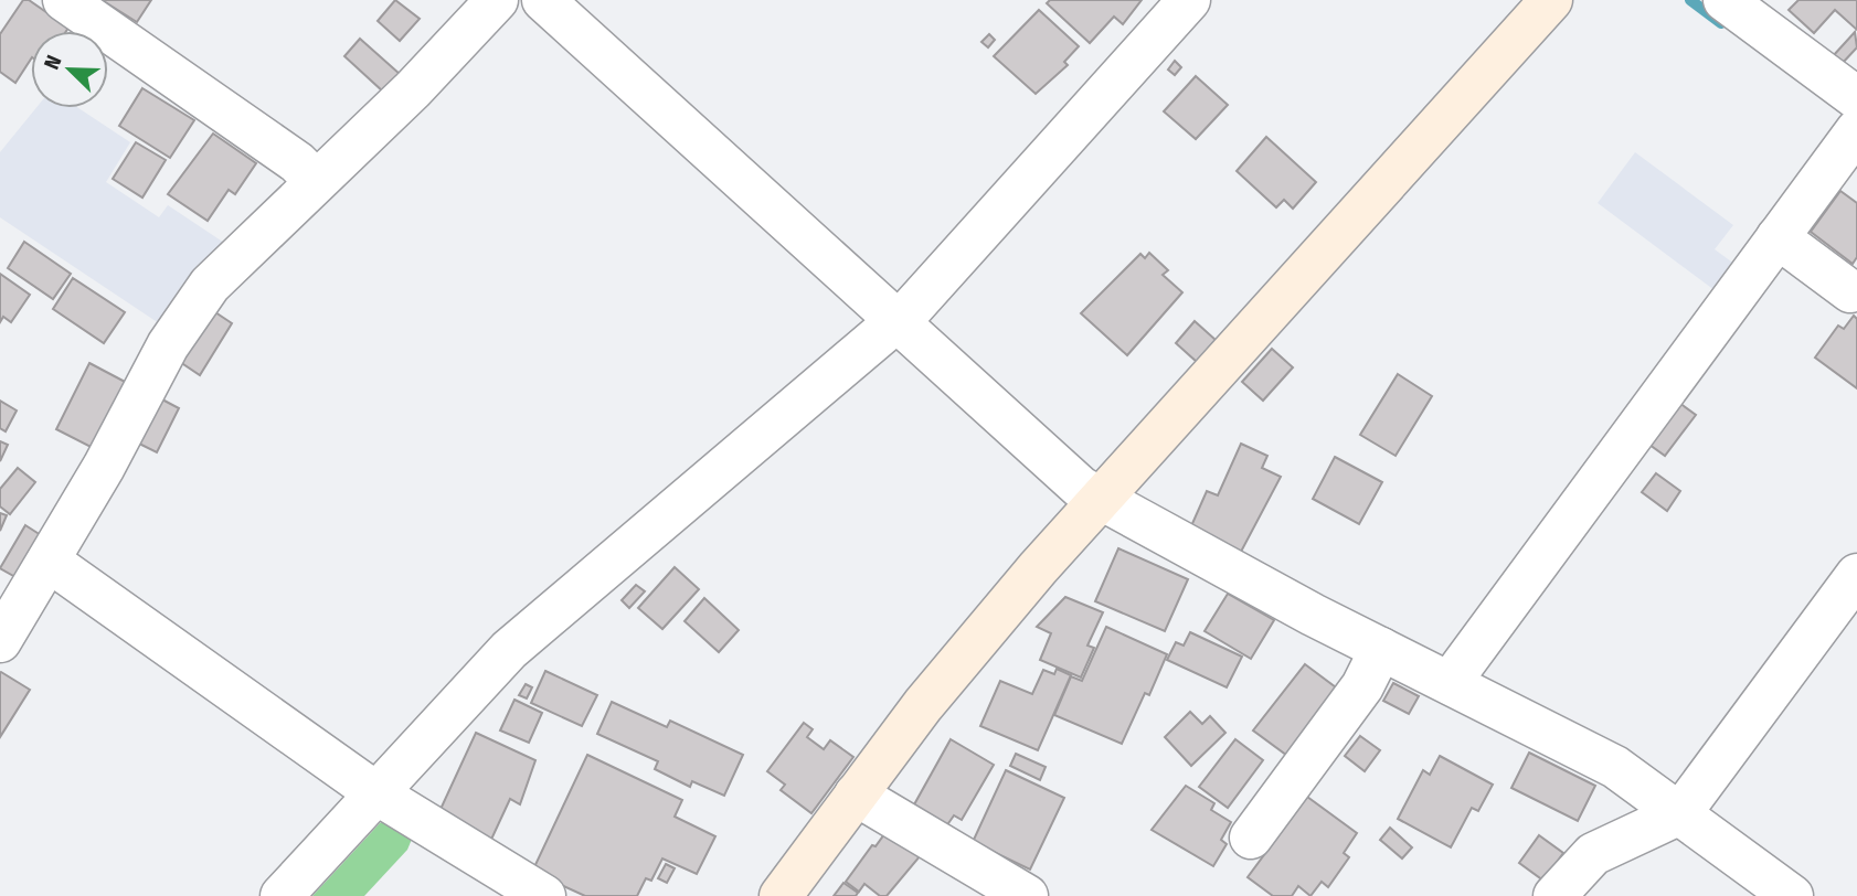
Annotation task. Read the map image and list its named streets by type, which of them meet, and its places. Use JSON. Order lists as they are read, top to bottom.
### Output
{
  "north": "top left"
}
